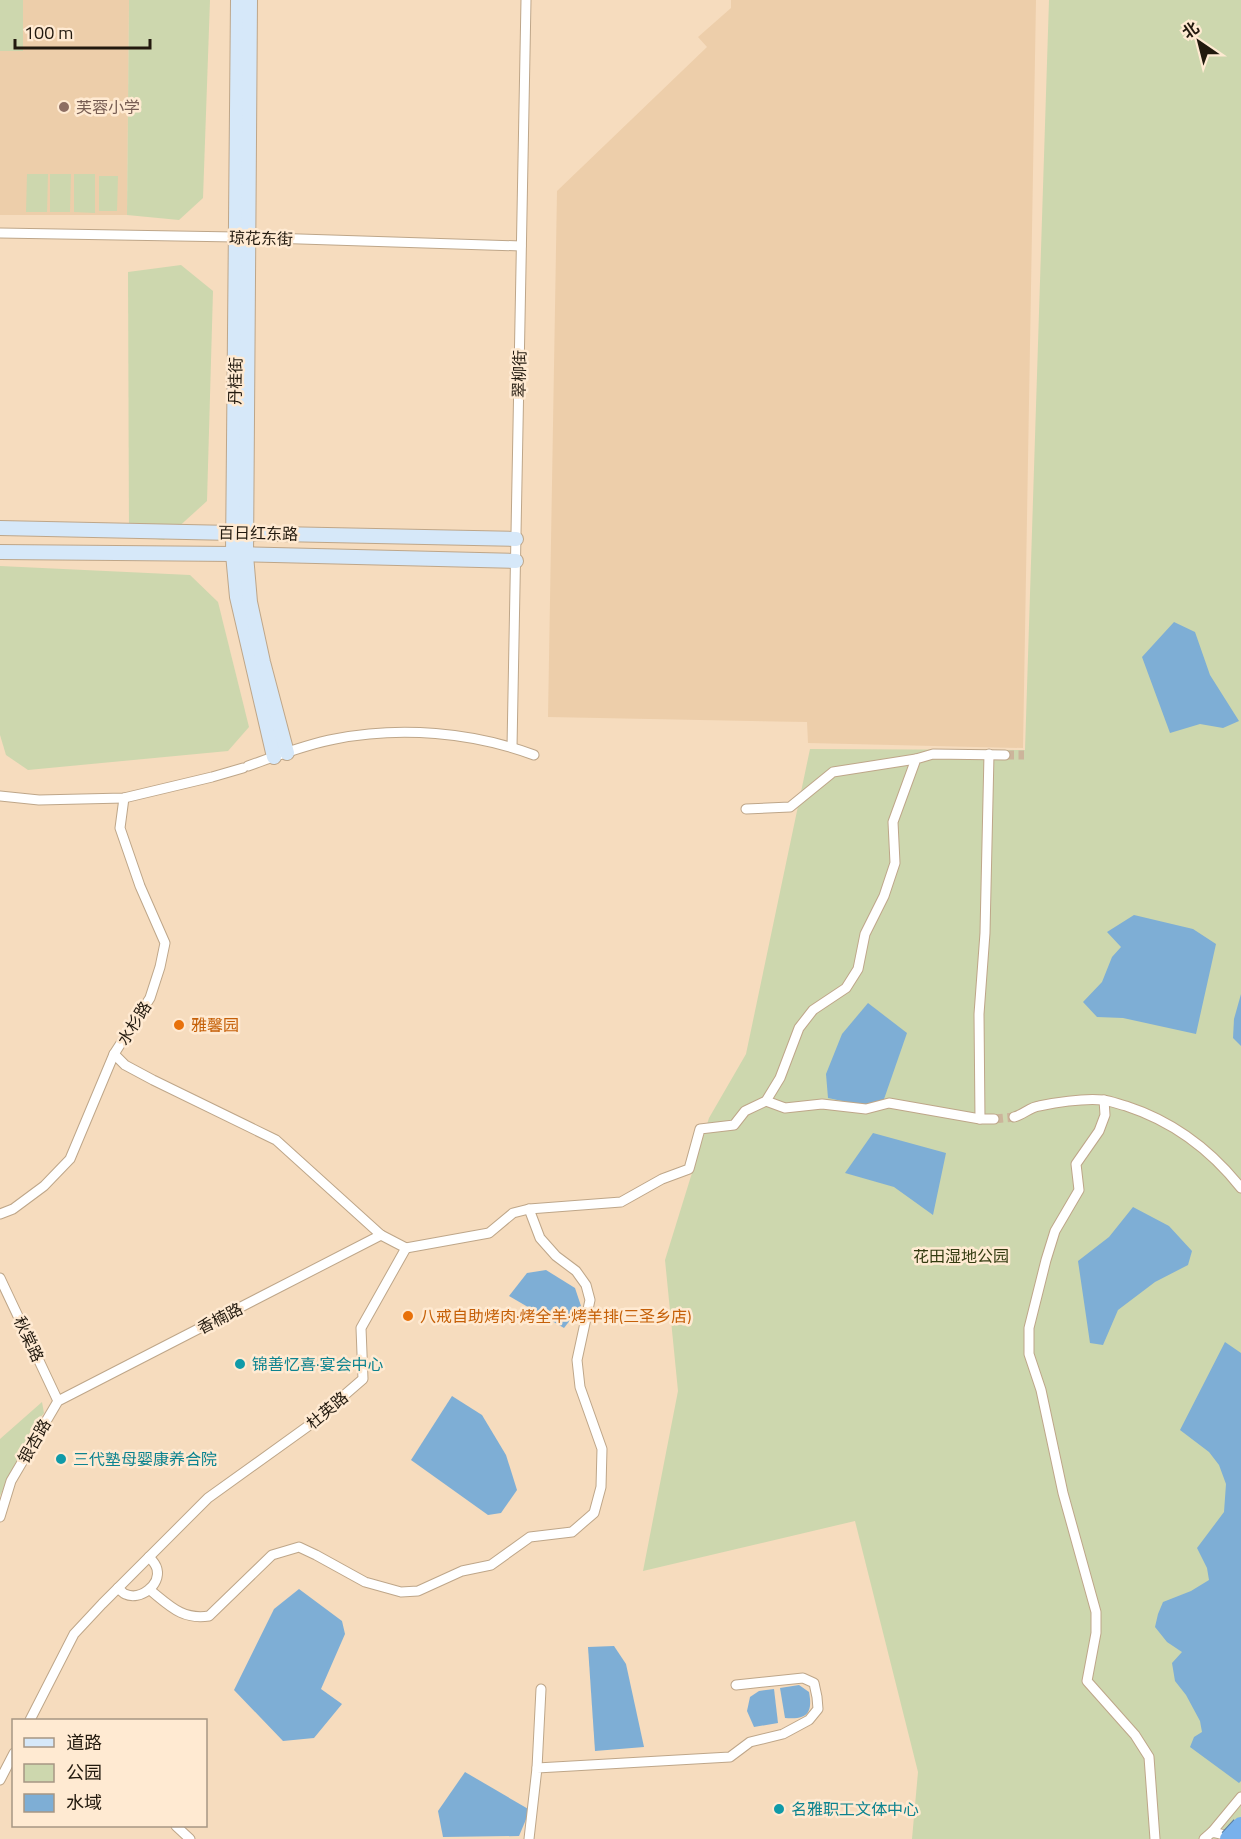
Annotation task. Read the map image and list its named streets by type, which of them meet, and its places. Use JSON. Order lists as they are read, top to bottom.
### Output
{
  "streets": {
    "street": [
      "琼花东街",
      "翠柳街",
      "丹桂街",
      "百日红东路",
      "水杉路",
      "香楠路",
      "秋棠路",
      "杜英路",
      "银杏路"
    ]
  },
  "crossings": [
    ["琼花东街", "翠柳街"],
    ["琼花东街", "丹桂街"],
    ["翠柳街", "百日红东路"],
    ["丹桂街", "百日红东路"],
    ["香楠路", "秋棠路"],
    ["香楠路", "银杏路"],
    ["秋棠路", "银杏路"]
  ],
  "parks": ["花田湿地公园"],
  "places": [
    "芙蓉小学",
    "雅馨园",
    "八戒自助烤肉·烤全羊·烤羊排(三圣乡店)",
    "锦善忆喜·宴会中心",
    "三代塾母婴康养合院",
    "名雅职工文体中心"
  ],
  "legend": ["道路", "公园", "水域"],
  "scale_bar": "100 m",
  "north": "top left"
}
